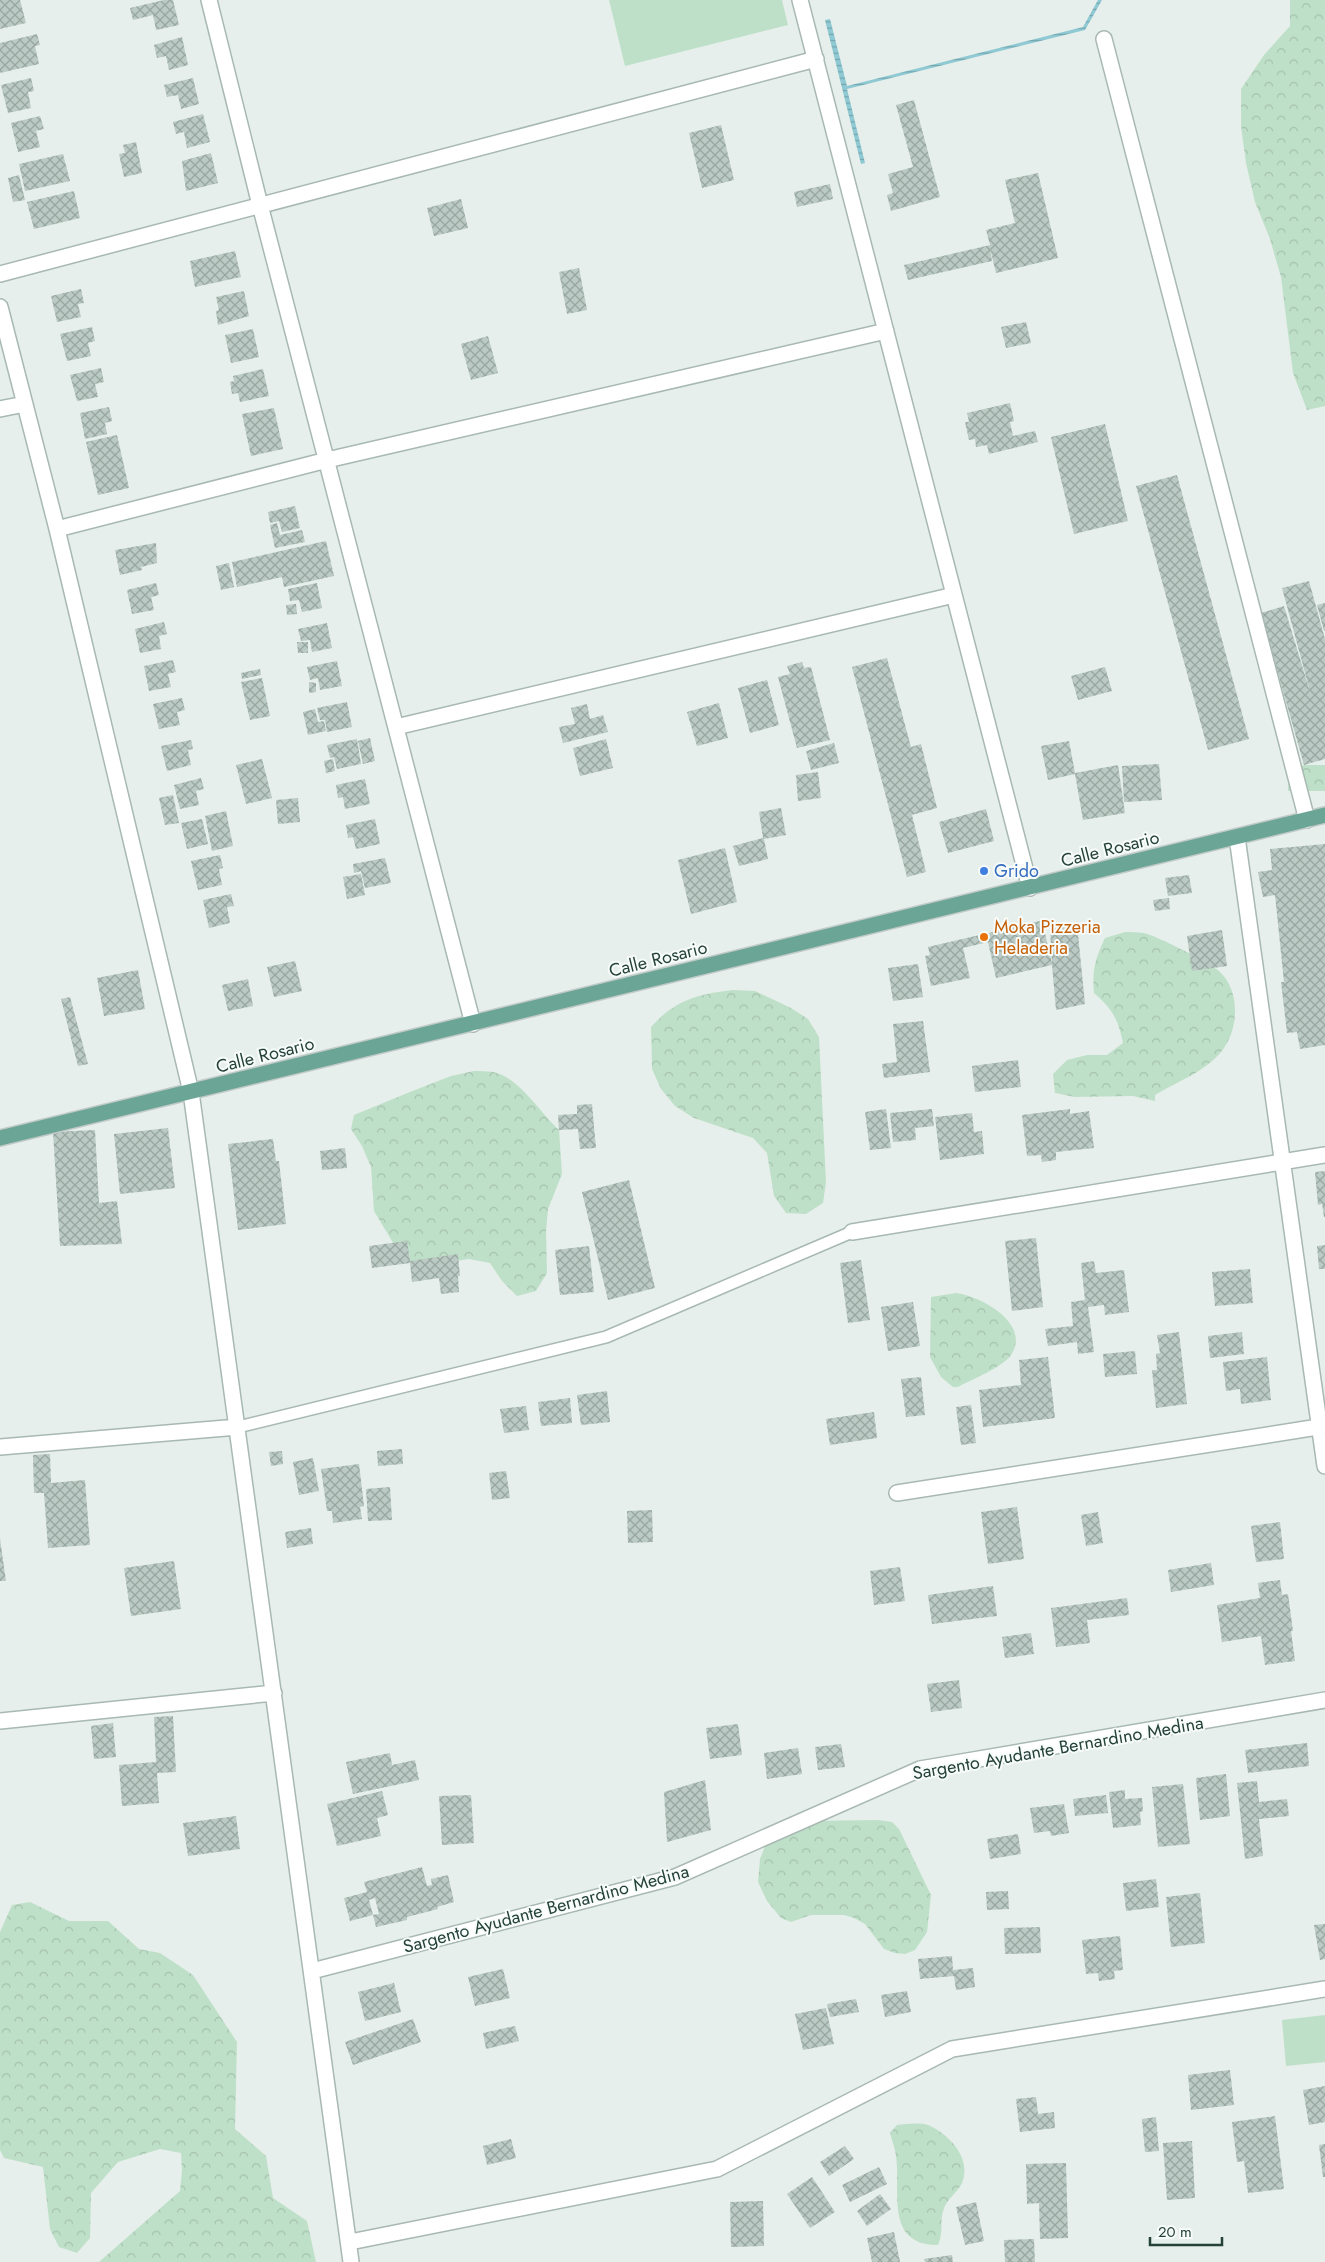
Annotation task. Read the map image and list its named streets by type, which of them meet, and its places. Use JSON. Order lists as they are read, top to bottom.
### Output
{
  "streets": {
    "main road": ["Calle Rosario"],
    "street": ["Sargento Ayudante Bernardino Medina"]
  },
  "places": ["Grido", "Moka Pizzeria Heladeria"],
  "scale_bar": "20 m"
}
